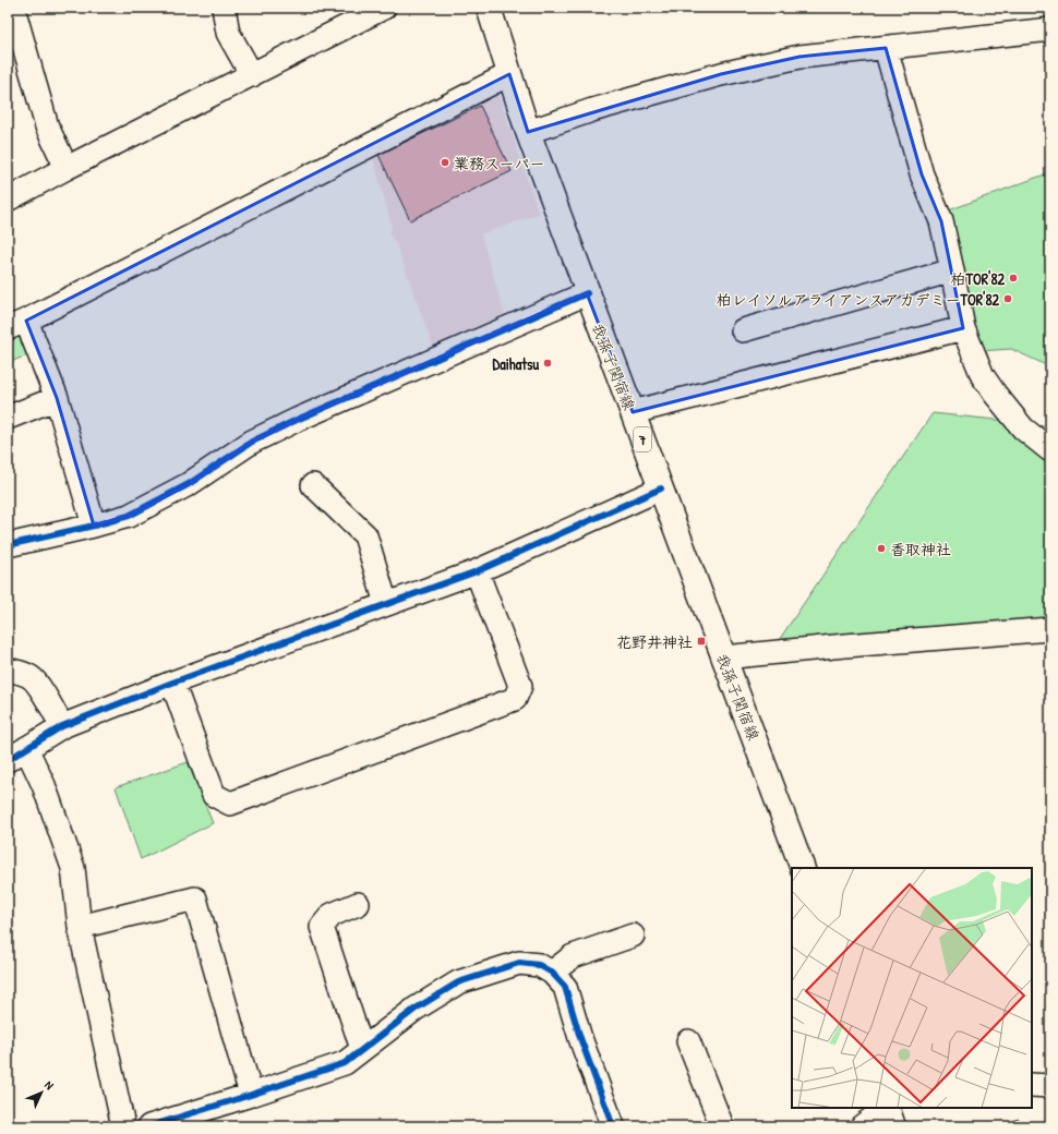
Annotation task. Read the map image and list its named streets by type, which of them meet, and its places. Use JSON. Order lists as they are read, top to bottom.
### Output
{
  "streets": {
    "main road": ["我孫子関宿線", "7"]
  },
  "places": {
    "other": [
      "業務スーパー",
      "柏TOR'82",
      "柏レイソルアライアンスアカデミーTOR'82",
      "Daihatsu",
      "香取神社"
    ],
    "transit": ["花野井神社"]
  },
  "north": "top right"
}
